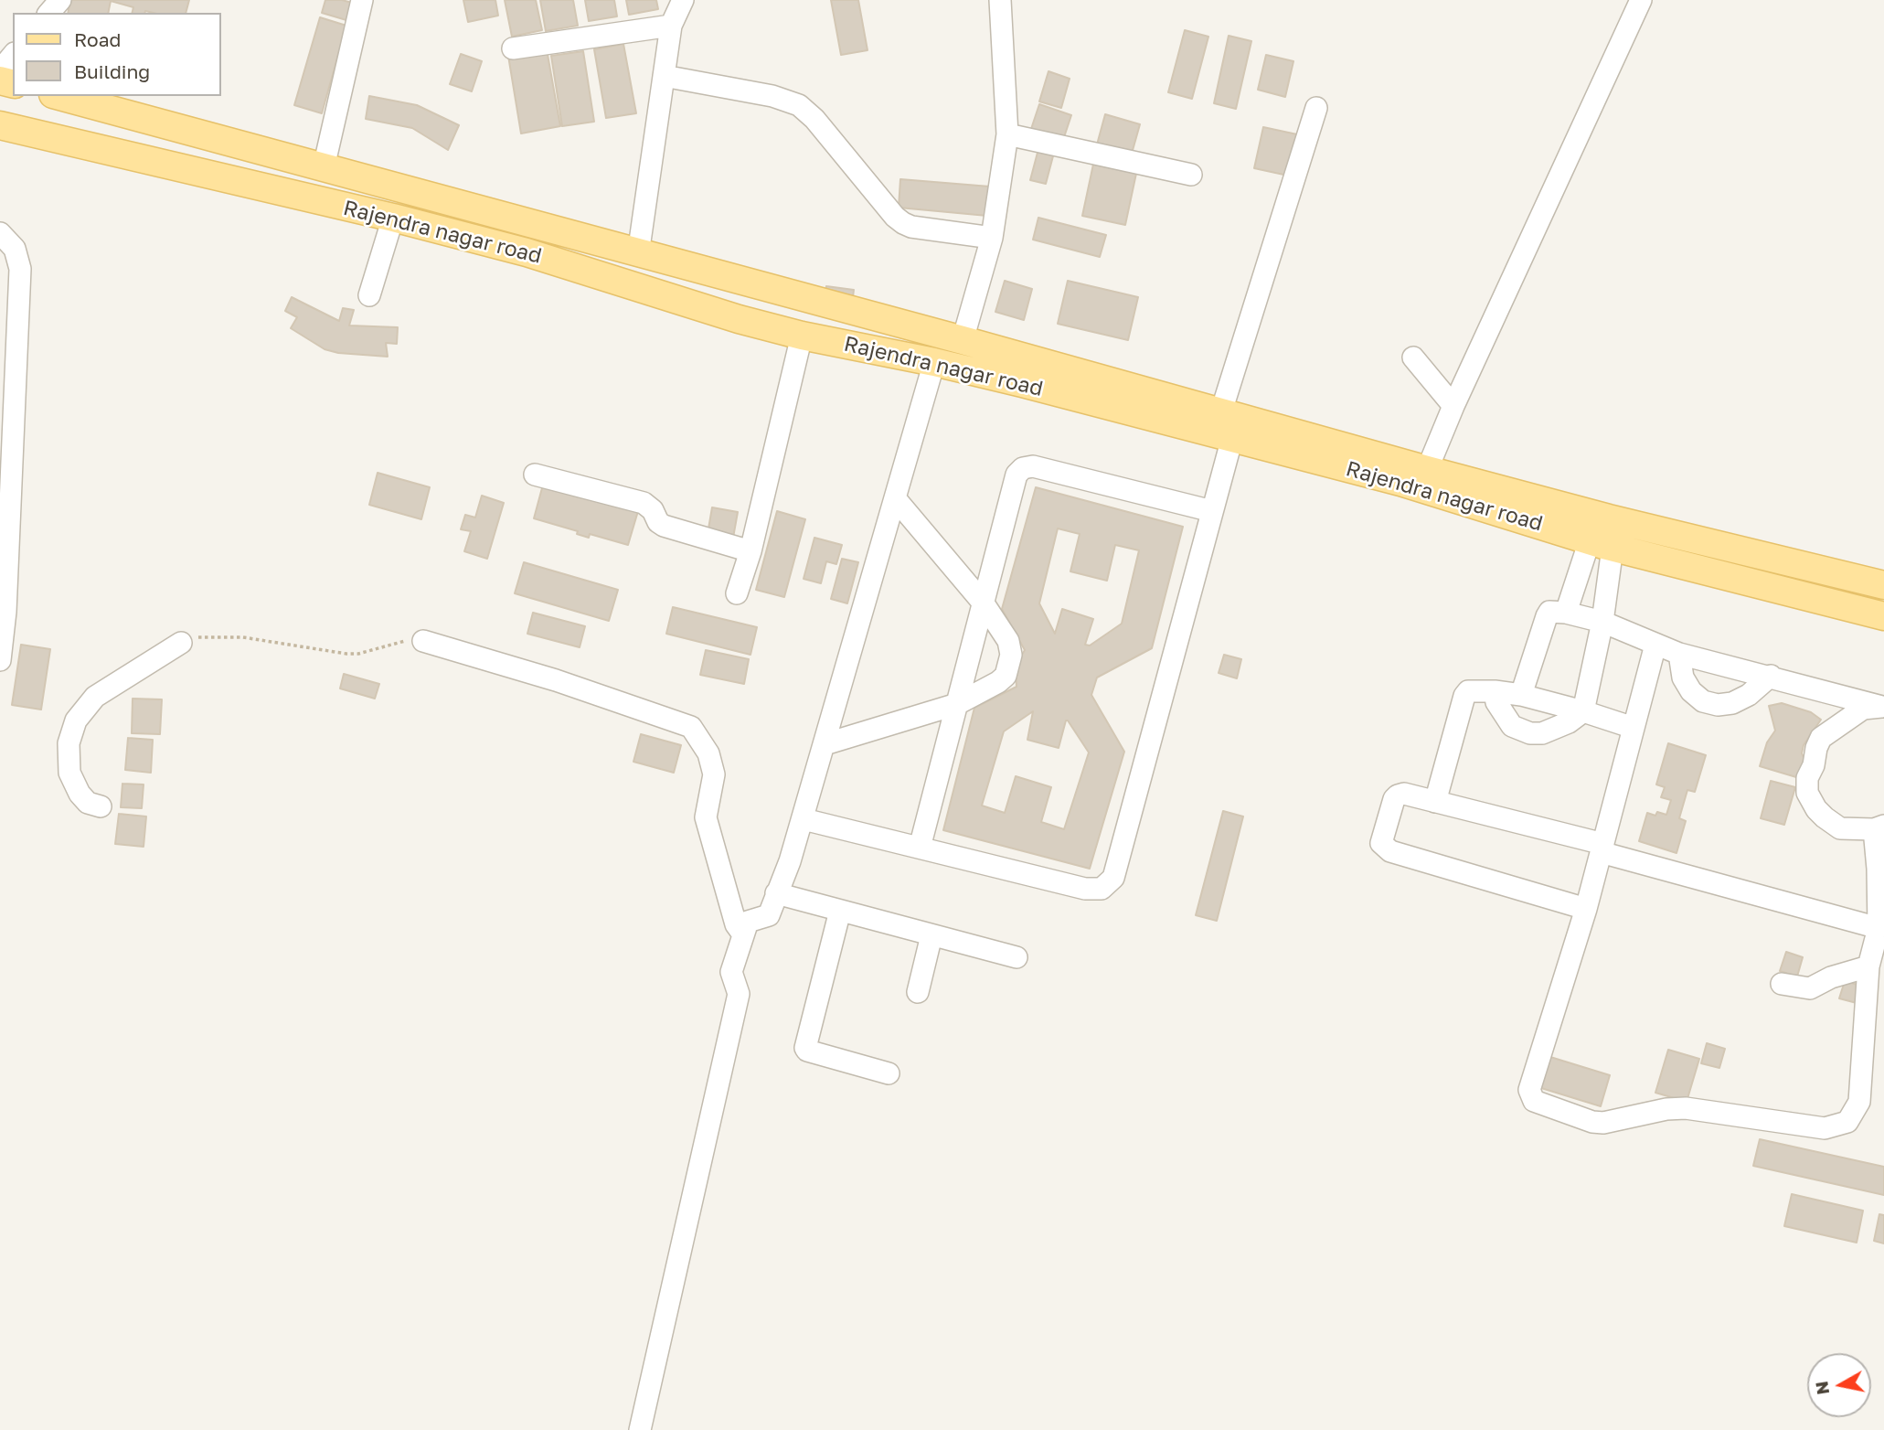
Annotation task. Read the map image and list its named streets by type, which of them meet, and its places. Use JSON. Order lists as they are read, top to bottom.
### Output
{
  "streets": {
    "main road": ["Rajendra nagar road"]
  },
  "legend": ["Road", "Building"],
  "north": "left"
}
